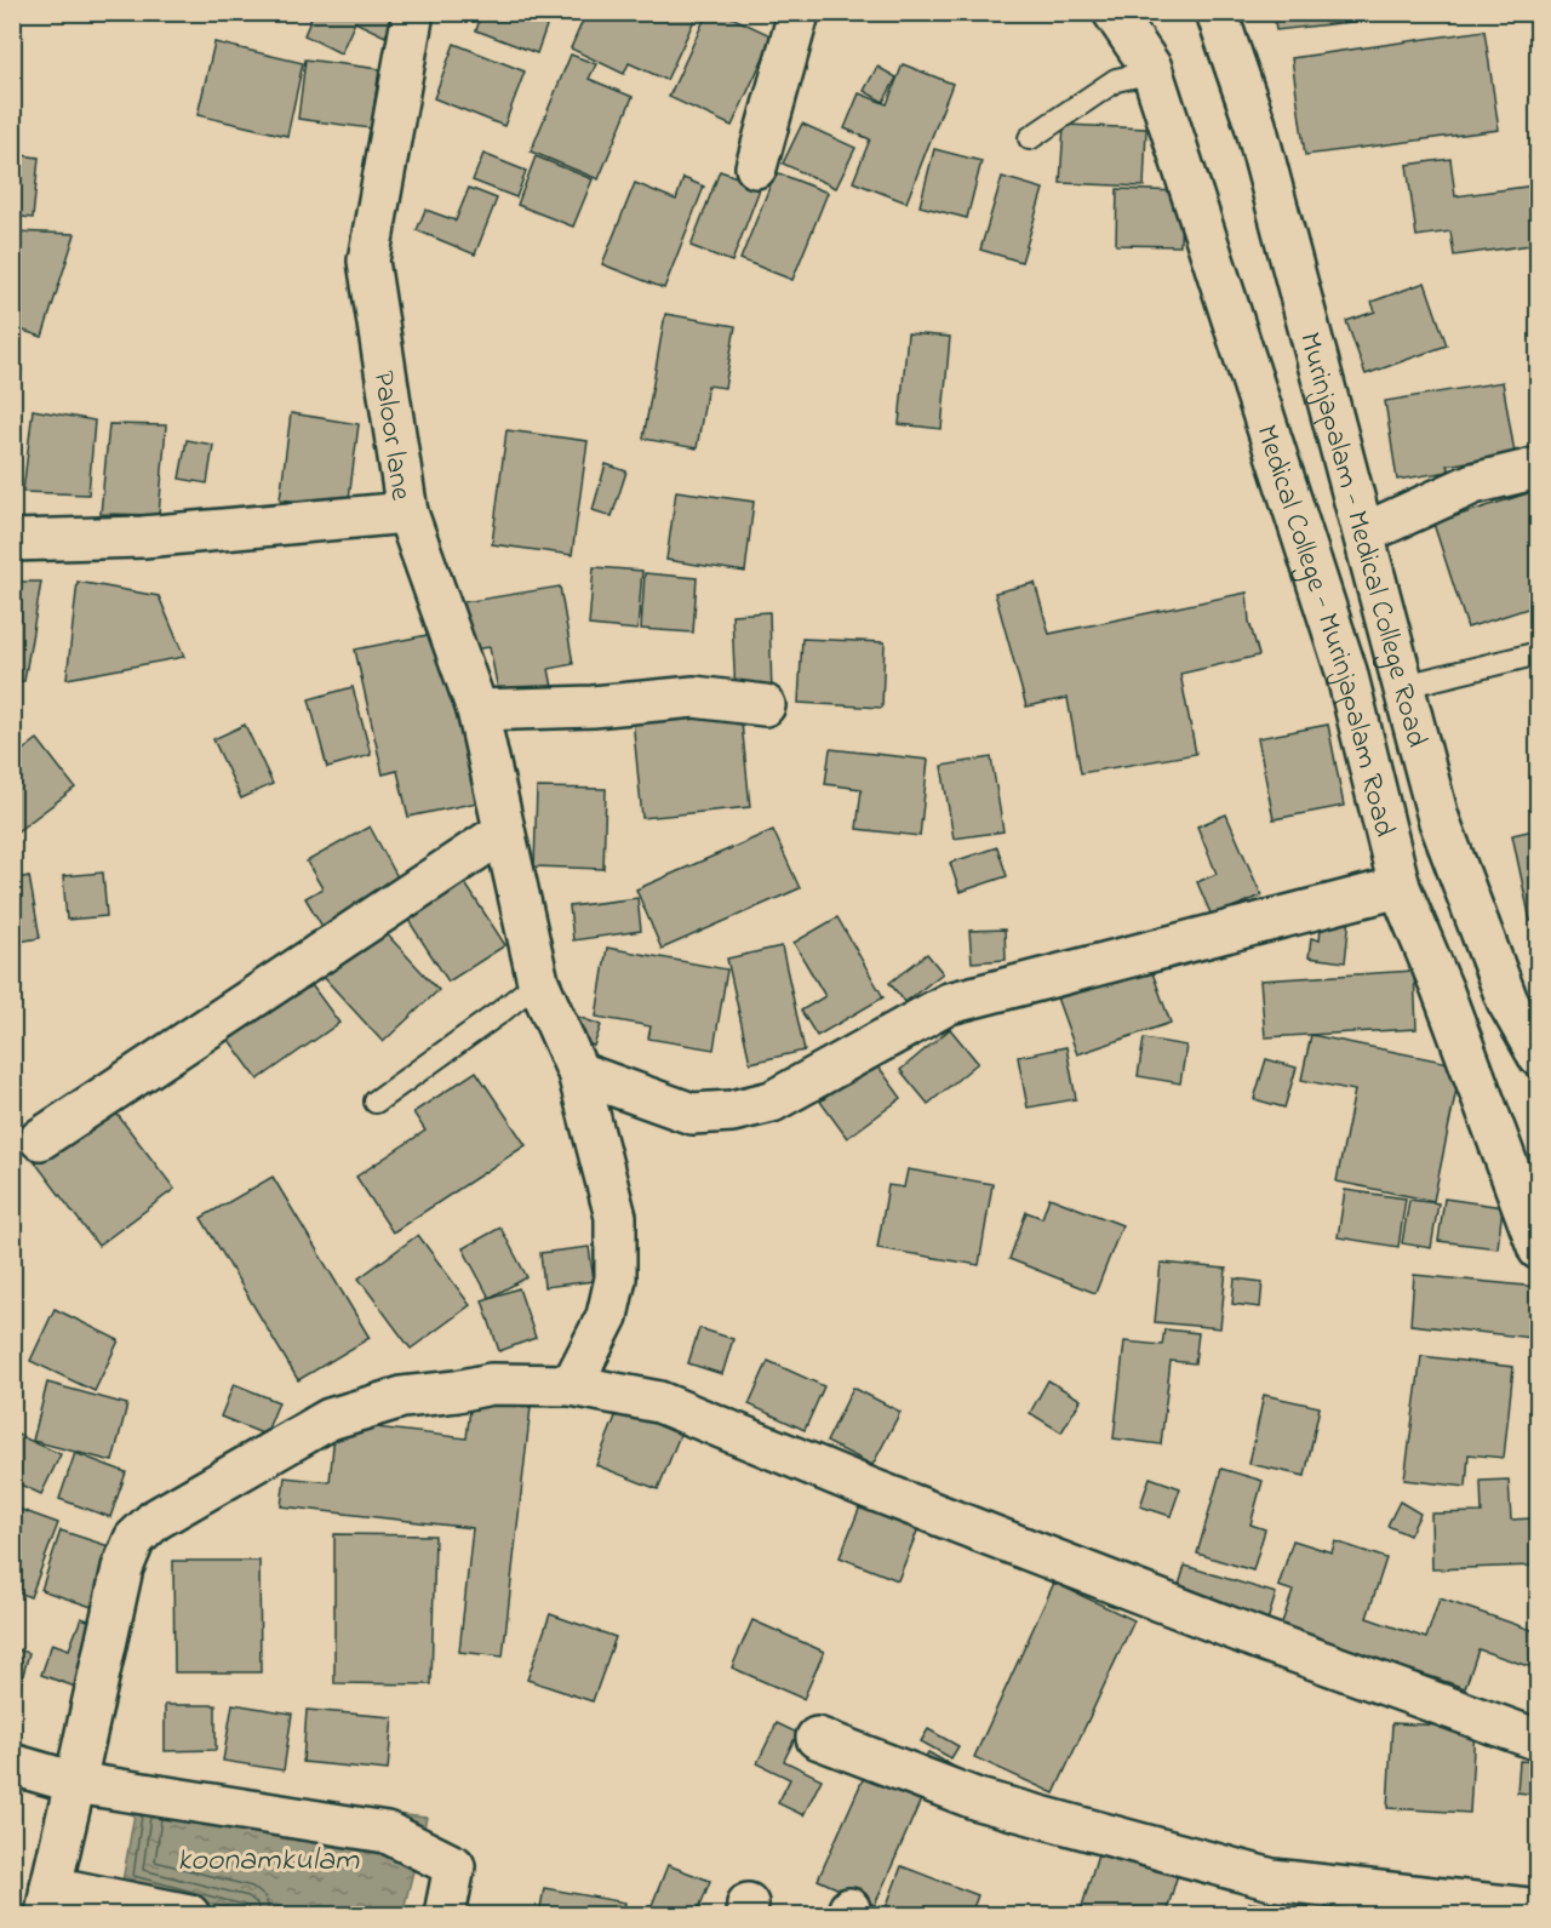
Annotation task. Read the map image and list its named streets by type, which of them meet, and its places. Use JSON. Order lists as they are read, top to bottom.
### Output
{
  "streets": {
    "street": ["Paloor lane", "Murinjapalam - Medical College Road", "Medical College - Murinjapalam Road"]
  },
  "water": ["koonamkulam"]
}
